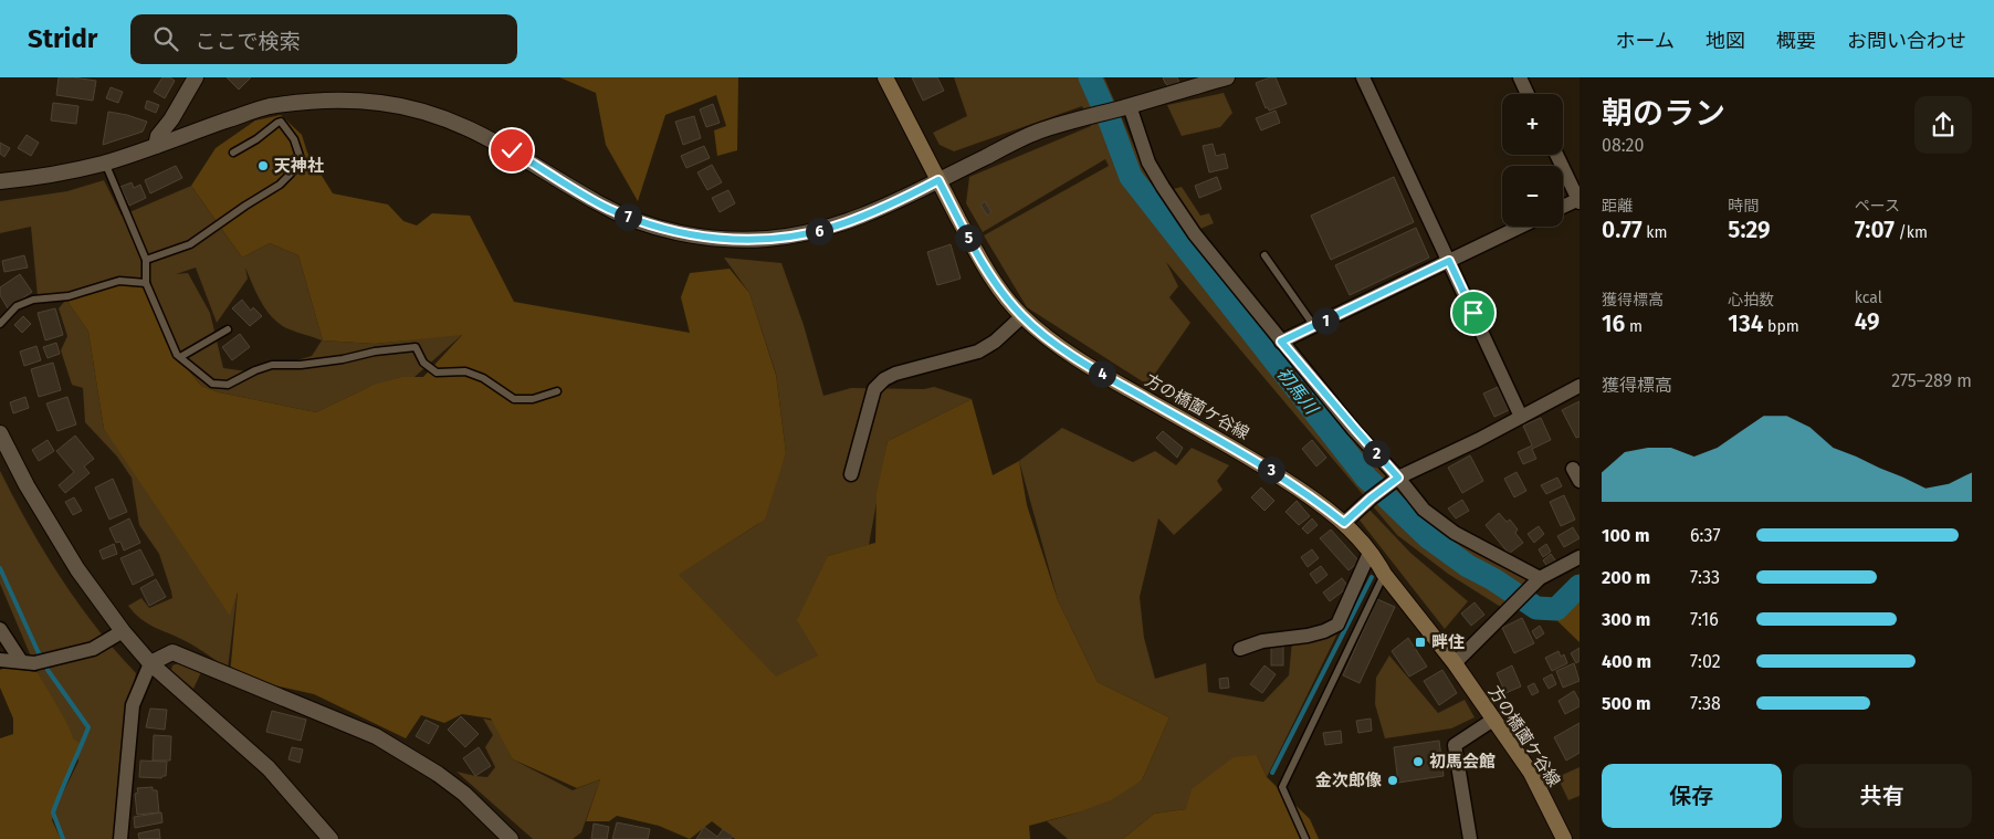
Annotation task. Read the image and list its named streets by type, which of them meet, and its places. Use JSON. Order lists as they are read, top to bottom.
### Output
{
  "streets": {
    "main road": ["方の橋薗ケ谷線"]
  },
  "water": ["初馬川"],
  "places": {
    "other": ["天神社", "初馬会館", "金次郎像"],
    "transit": ["畔住"]
  },
  "page": {
    "header": "Stridr",
    "search": "ここで検索",
    "nav": [
      "ホーム",
      "地図",
      "概要",
      "お問い合わせ"
    ],
    "heading": ["朝のラン", "08:20"],
    "map_buttons": ["+", "−"],
    "stats": [
      ["距離", "0.77 km"],
      ["時間", "5:29"],
      ["ペース", "7:07 /km"],
      ["獲得標高", "16 m"],
      ["心拍数", "134 bpm"],
      ["kcal", "49"]
    ],
    "pins": [
      "7",
      "6",
      "5",
      "1",
      "4",
      "2",
      "3"
    ],
    "chart": ["獲得標高", "275–289 m"],
    "list": [
      {
        "name": "100 m",
        "note": "6:37"
      },
      {
        "name": "200 m",
        "note": "7:33"
      },
      {
        "name": "300 m",
        "note": "7:16"
      },
      {
        "name": "400 m",
        "note": "7:02"
      },
      {
        "name": "500 m",
        "note": "7:38"
      }
    ],
    "buttons": ["保存", "共有"]
  }
}
